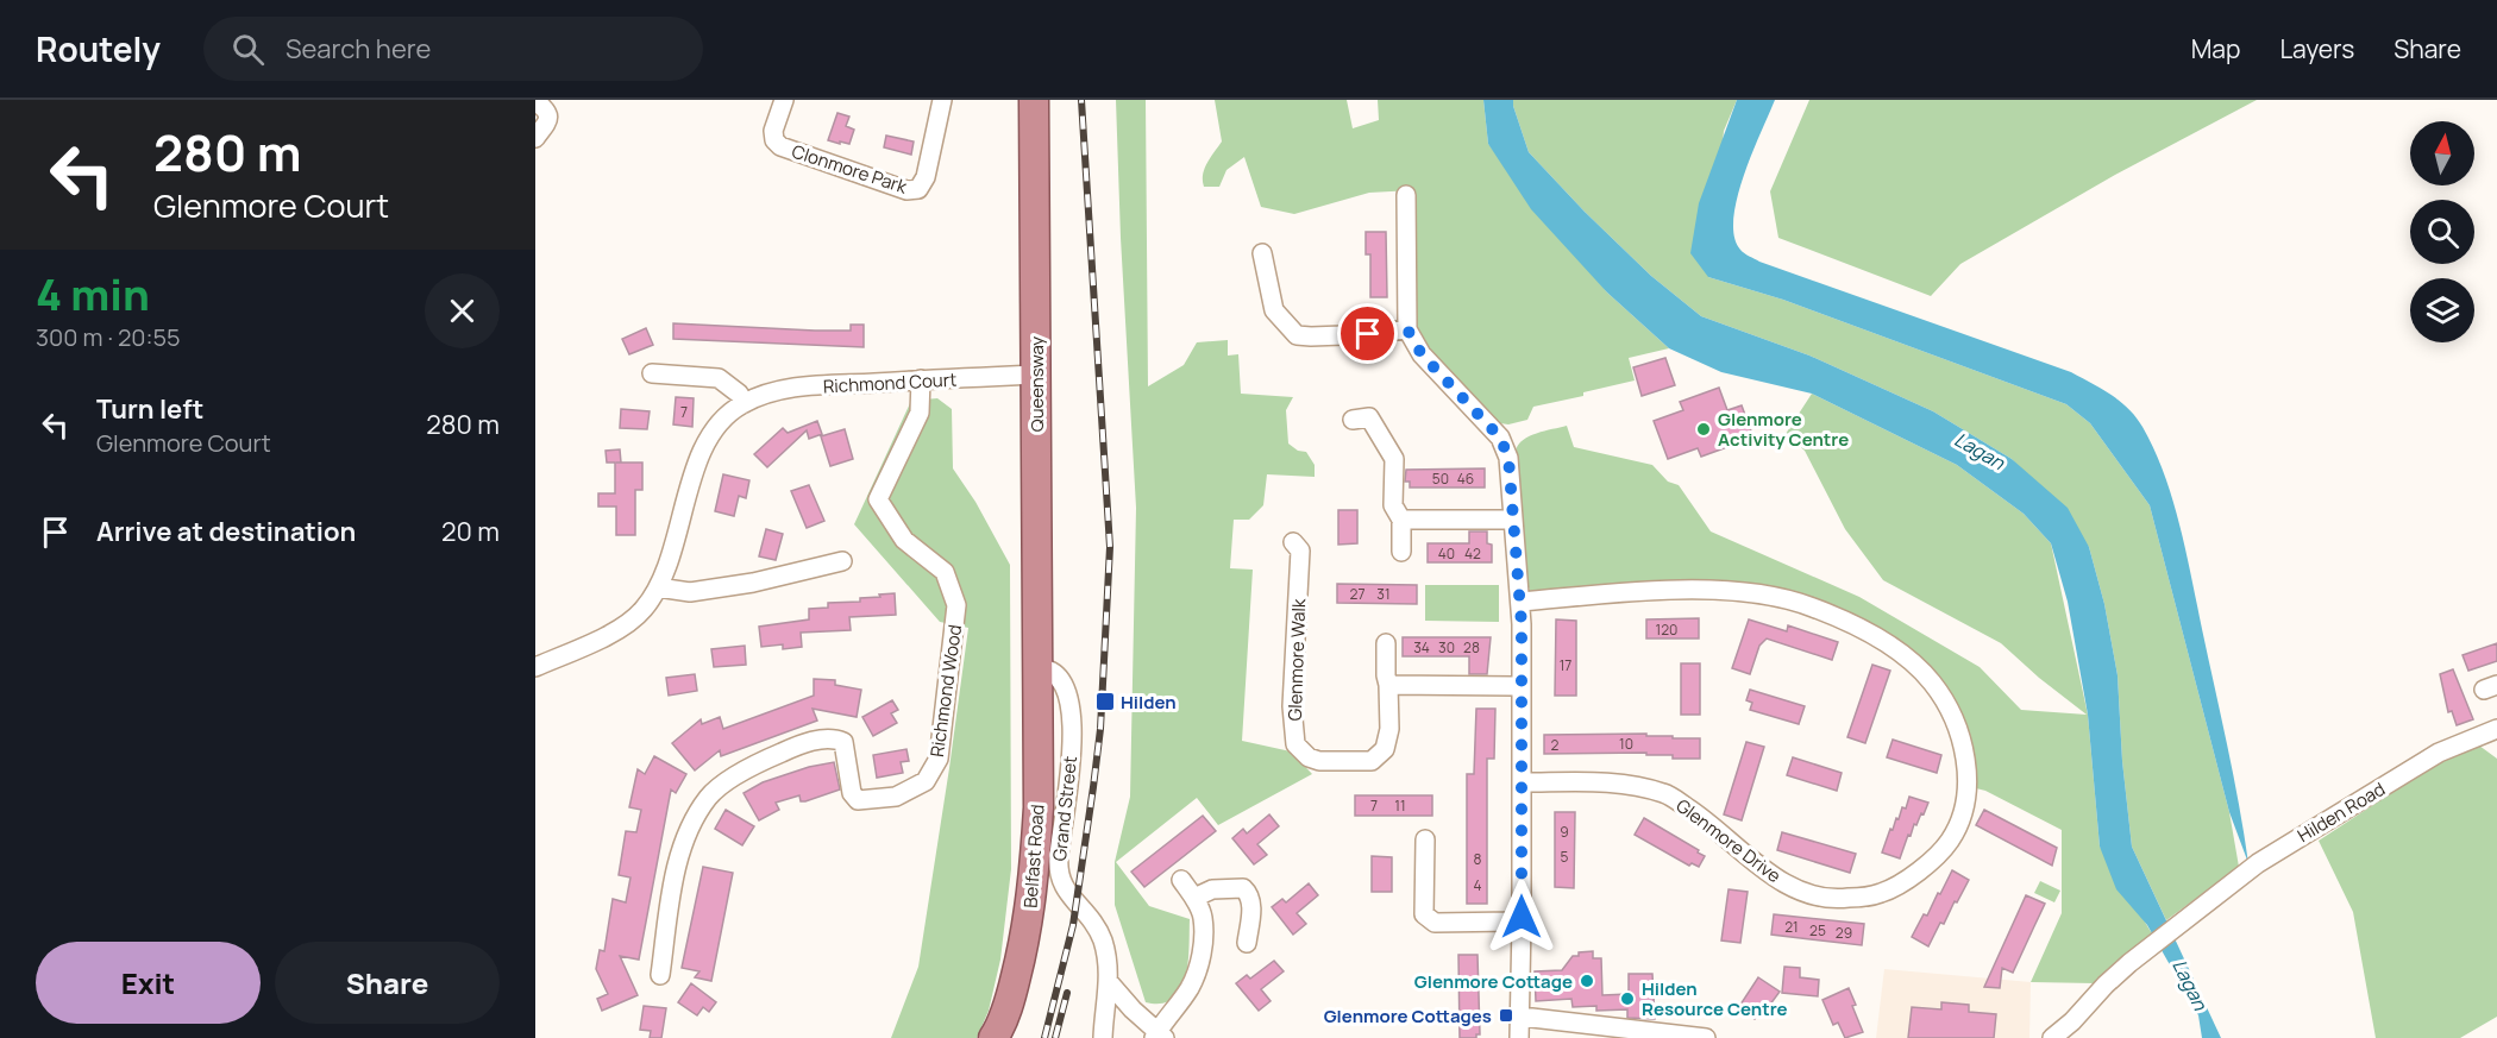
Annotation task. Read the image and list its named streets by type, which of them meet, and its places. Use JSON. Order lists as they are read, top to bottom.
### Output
{
  "streets": {
    "highway": ["Queensway", "Belfast Road"],
    "street": [
      "Clonmore Park",
      "Richmond Court",
      "Glenmore Walk",
      "Richmond Wood",
      "Grand Street",
      "Hilden Road",
      "Glenmore Drive"
    ]
  },
  "crossings": [
    ["Richmond Court", "Queensway"],
    ["Richmond Court", "Richmond Wood"],
    ["Queensway", "Grand Street"],
    ["Queensway", "Belfast Road"],
    ["Grand Street", "Belfast Road"]
  ],
  "water": ["Lagan"],
  "places": {
    "other": ["Glenmore Activity Centre", "Glenmore Cottage", "Hilden Resource Centre"],
    "transit": ["Hilden", "Glenmore Cottages"]
  },
  "house_numbers": [
    "7",
    "50",
    "46",
    "40",
    "42",
    "27",
    "31",
    "120",
    "34",
    "30",
    "28",
    "17",
    "10",
    "2",
    "7",
    "11",
    "9",
    "5",
    "8",
    "4",
    "21",
    "25",
    "29"
  ],
  "north": "top",
  "page": {
    "header": "Routely",
    "search": "Search here",
    "nav": ["Map", "Layers", "Share"],
    "turn": ["280 m", "Glenmore Court"],
    "heading": ["4 min", "300 m · 20:55"],
    "list": [
      {
        "name": "Turn left",
        "note": "Glenmore Court",
        "value": "280 m"
      },
      {
        "name": "Arrive at destination",
        "value": "20 m"
      }
    ],
    "buttons": ["Exit", "Share"]
  }
}
